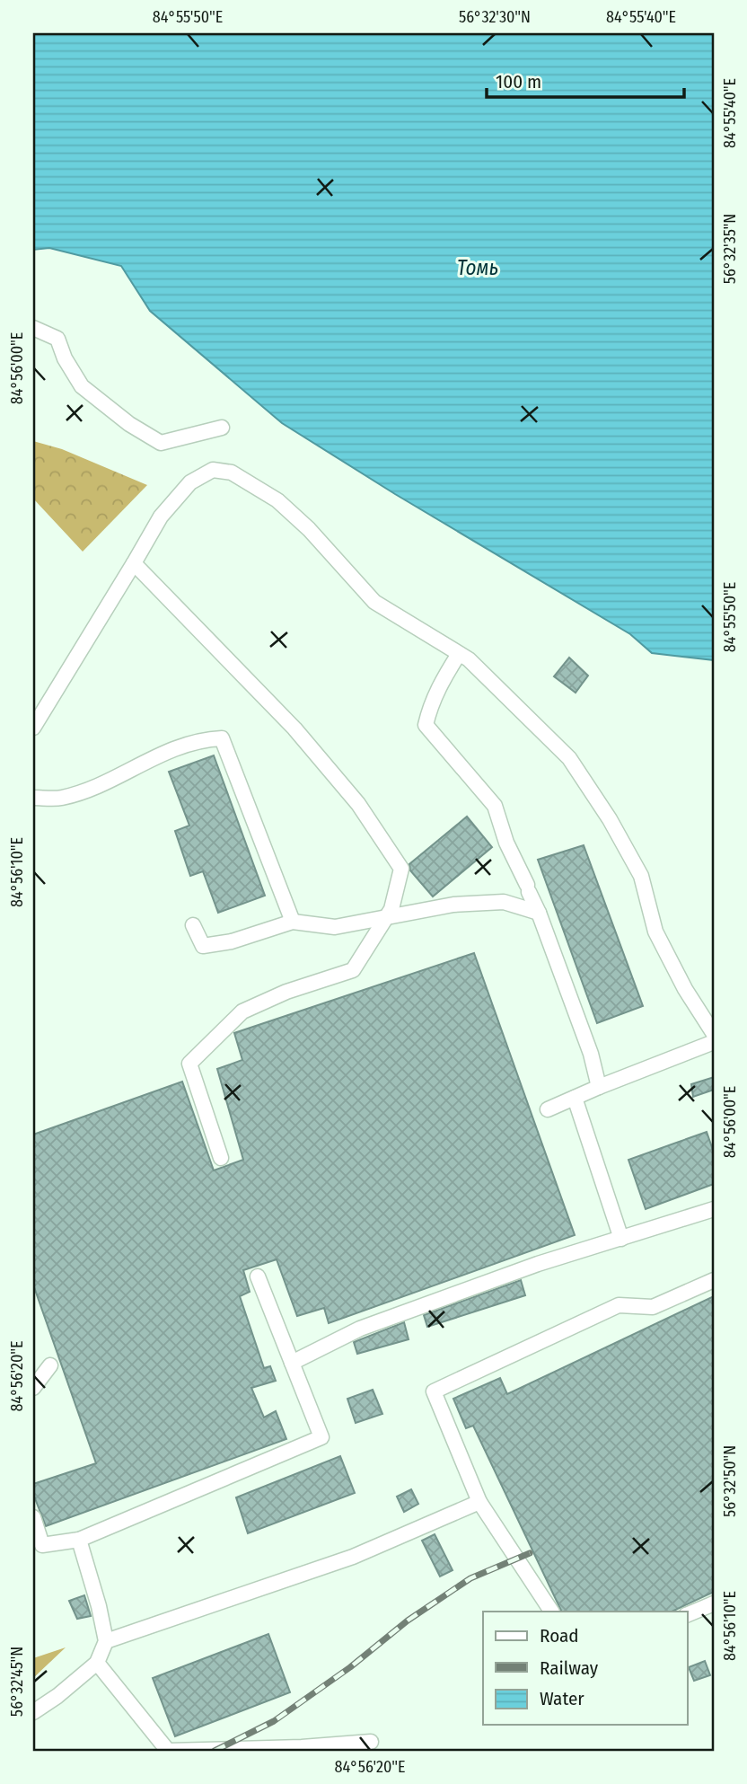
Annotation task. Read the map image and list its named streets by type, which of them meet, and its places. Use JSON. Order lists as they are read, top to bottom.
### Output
{
  "water": ["Томь"],
  "legend": ["Road", "Railway", "Water"],
  "scale_bar": "100 m",
  "coordinates": [
    "84°55'50\"E",
    "56°32'30\"N",
    "84°55'40\"E",
    "56°32'35\"N",
    "84°56'00\"E",
    "84°56'10\"E",
    "84°56'20\"E",
    "56°32'50\"N",
    "56°32'45\"N"
  ]
}
